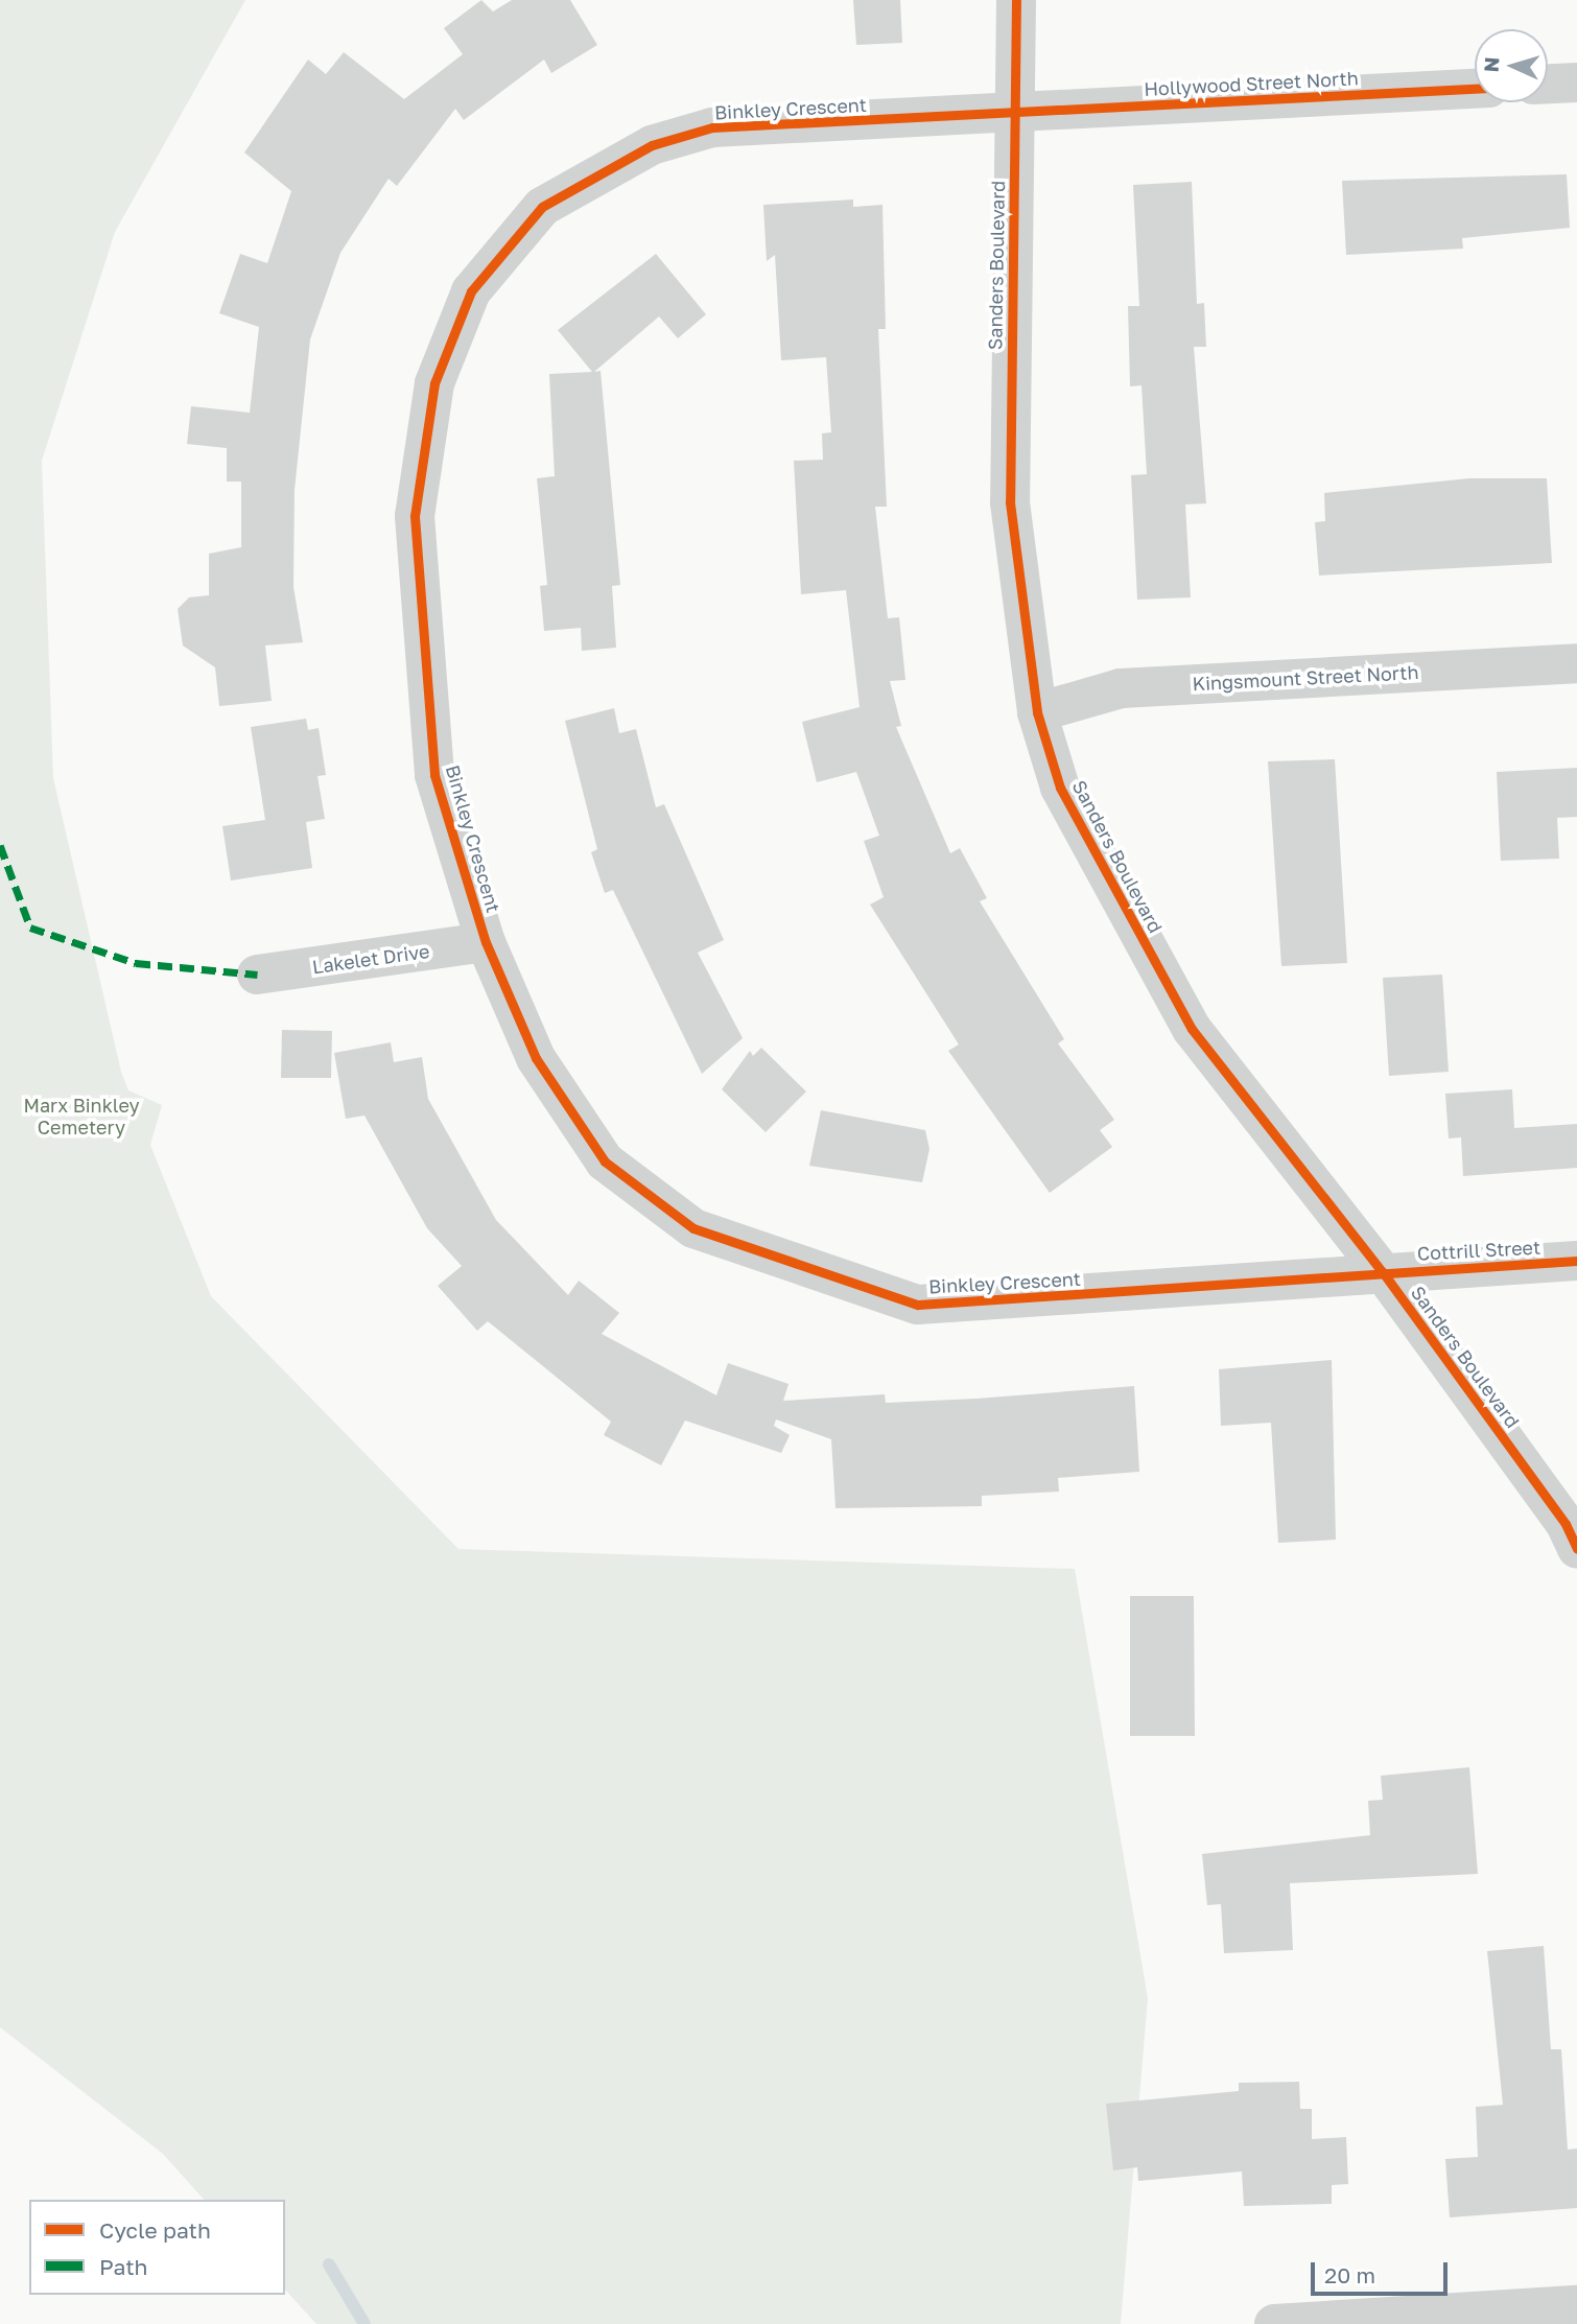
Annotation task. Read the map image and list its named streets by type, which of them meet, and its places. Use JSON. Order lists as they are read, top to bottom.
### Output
{
  "streets": {
    "street": [
      "Hollywood Street North",
      "Binkley Crescent",
      "Sanders Boulevard",
      "Kingsmount Street North",
      "Lakelet Drive",
      "Cottrill Street"
    ]
  },
  "crossings": [
    ["Hollywood Street North", "Binkley Crescent"],
    ["Hollywood Street North", "Sanders Boulevard"],
    ["Binkley Crescent", "Sanders Boulevard"],
    ["Binkley Crescent", "Lakelet Drive"],
    ["Binkley Crescent", "Cottrill Street"],
    ["Sanders Boulevard", "Kingsmount Street North"],
    ["Sanders Boulevard", "Cottrill Street"]
  ],
  "parks": ["Marx Binkley Cemetery"],
  "legend": ["Cycle path", "Path"],
  "scale_bar": "20 m",
  "north": "left"
}
